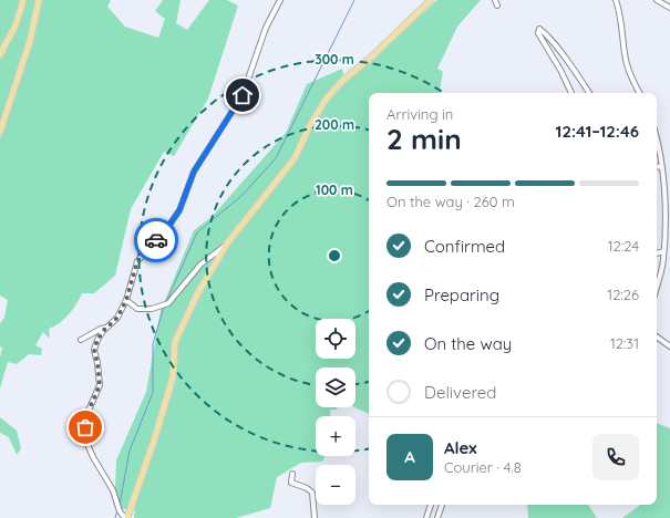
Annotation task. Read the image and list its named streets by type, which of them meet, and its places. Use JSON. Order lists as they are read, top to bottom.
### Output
{
  "page": {
    "heading": ["2 min", "Arriving in", "12:41–12:46"],
    "panel": ["Alex", "Courier · 4.8"],
    "bar": "On the way · 260 m",
    "list": [
      ["Confirmed", "12:24"],
      ["Preparing", "12:26"],
      ["On the way", "12:31"],
      "Delivered"
    ],
    "map_buttons": ["+", "−"],
    "round": "A"
  },
  "rings": ["300 m", "200 m", "100 m"]
}
